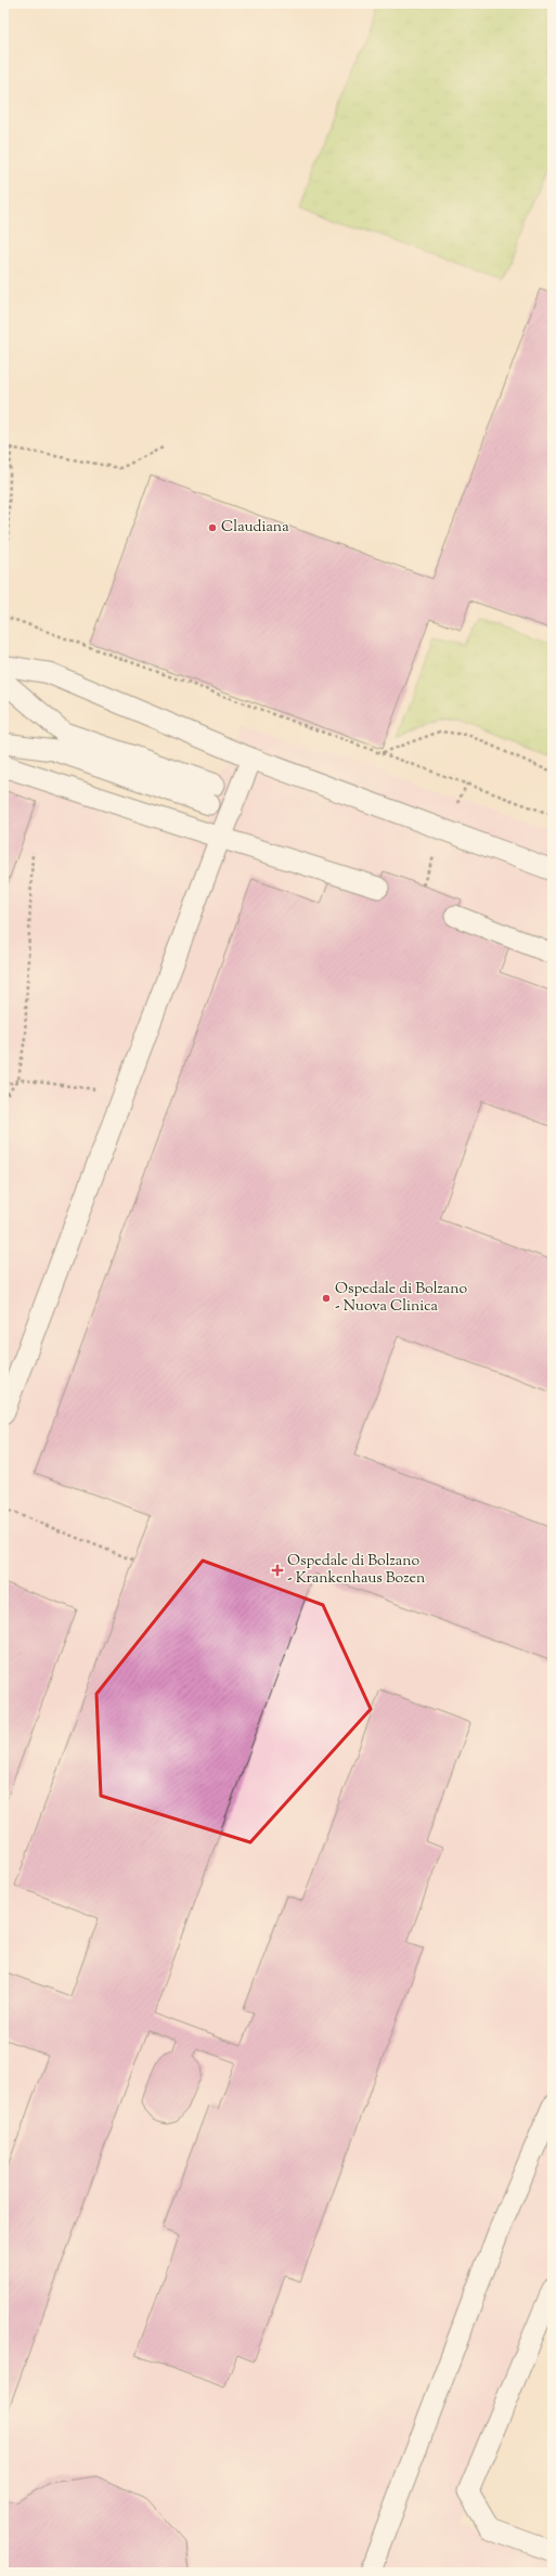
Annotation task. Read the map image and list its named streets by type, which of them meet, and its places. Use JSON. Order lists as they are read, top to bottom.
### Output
{
  "places": {
    "other": ["Claudiana", "Ospedale di Bolzano - Nuova Clinica"],
    "health": ["Ospedale di Bolzano - Krankenhaus Bozen"]
  }
}
